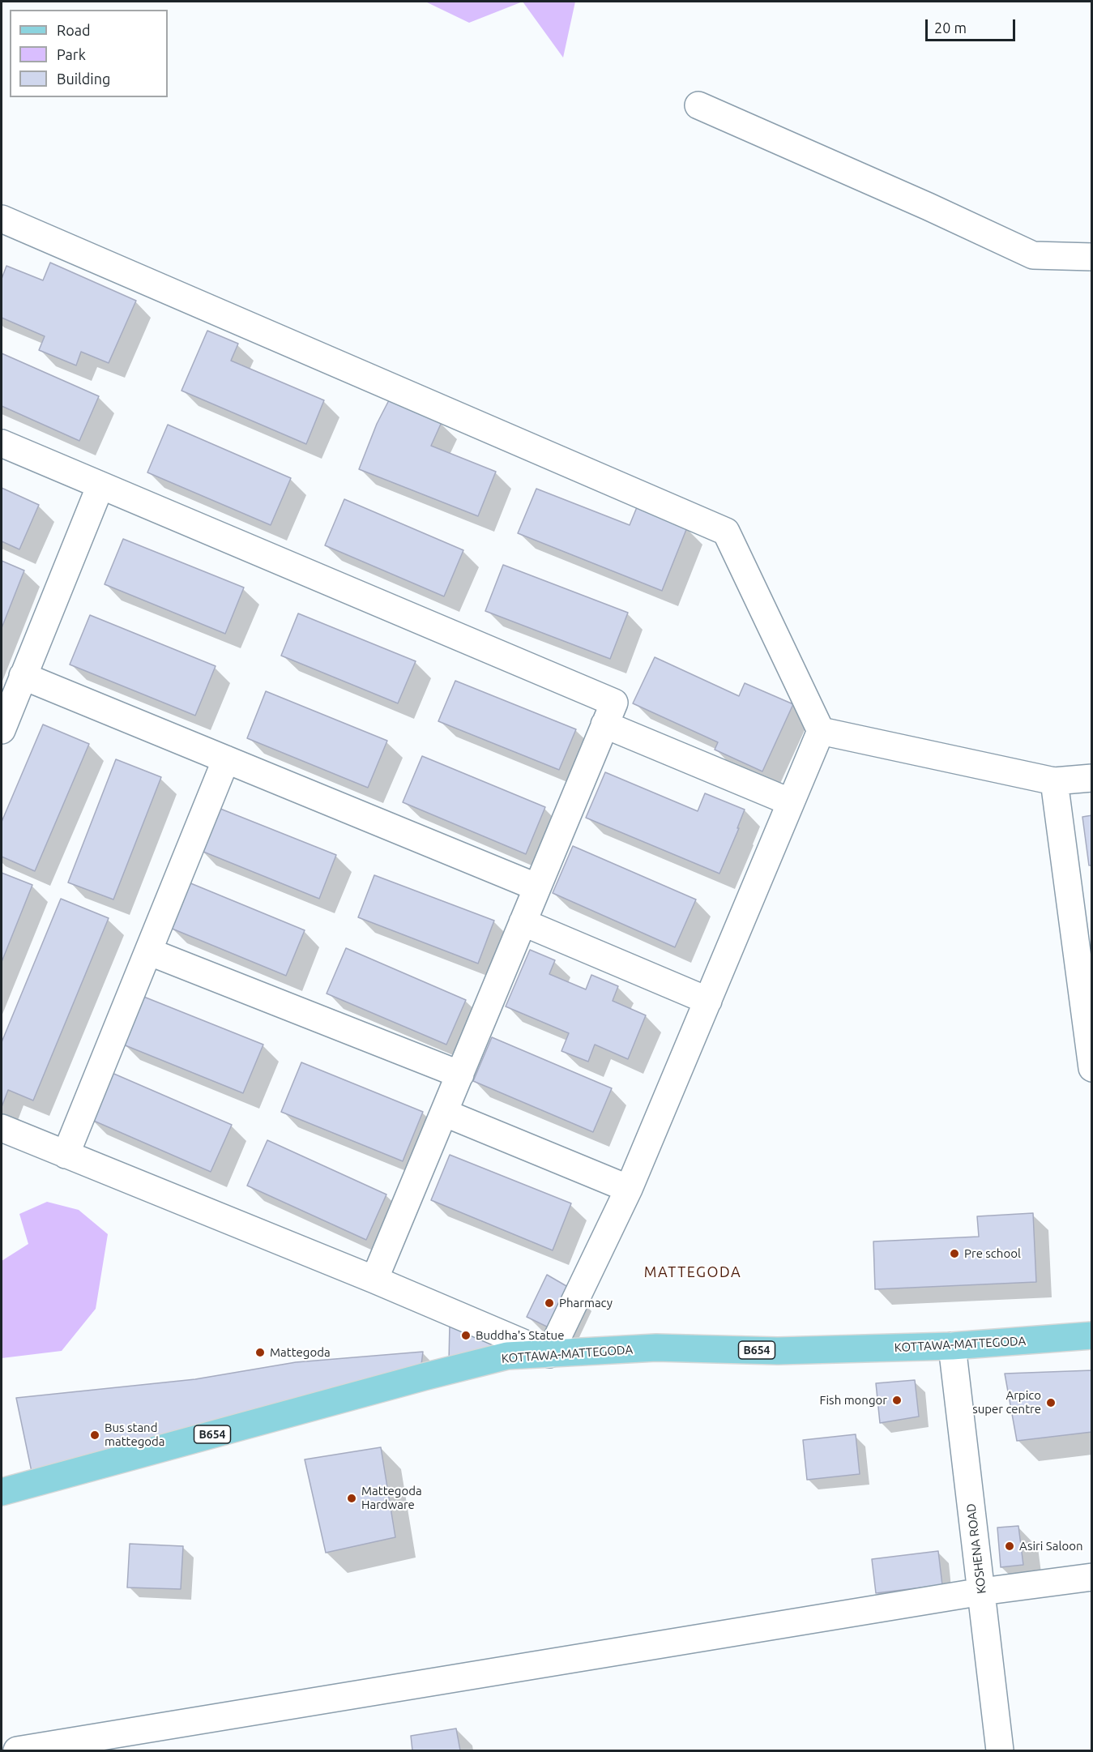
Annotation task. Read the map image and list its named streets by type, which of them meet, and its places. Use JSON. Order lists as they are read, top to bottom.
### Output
{
  "streets": {
    "main road": ["KOTTAWA-MATTEGODA", "B654"],
    "street": ["KOSHENA ROAD"]
  },
  "crossings": [
    ["KOTTAWA-MATTEGODA", "KOSHENA ROAD"]
  ],
  "districts": ["MATTEGODA"],
  "places": [
    "Pre school",
    "Pharmacy",
    "Buddha's Statue",
    "Mattegoda",
    "Fish mongor",
    "Arpico super centre",
    "Bus stand mattegoda",
    "Mattegoda Hardware",
    "Asiri Saloon"
  ],
  "legend": ["Road", "Park", "Building"],
  "scale_bar": "20 m"
}
